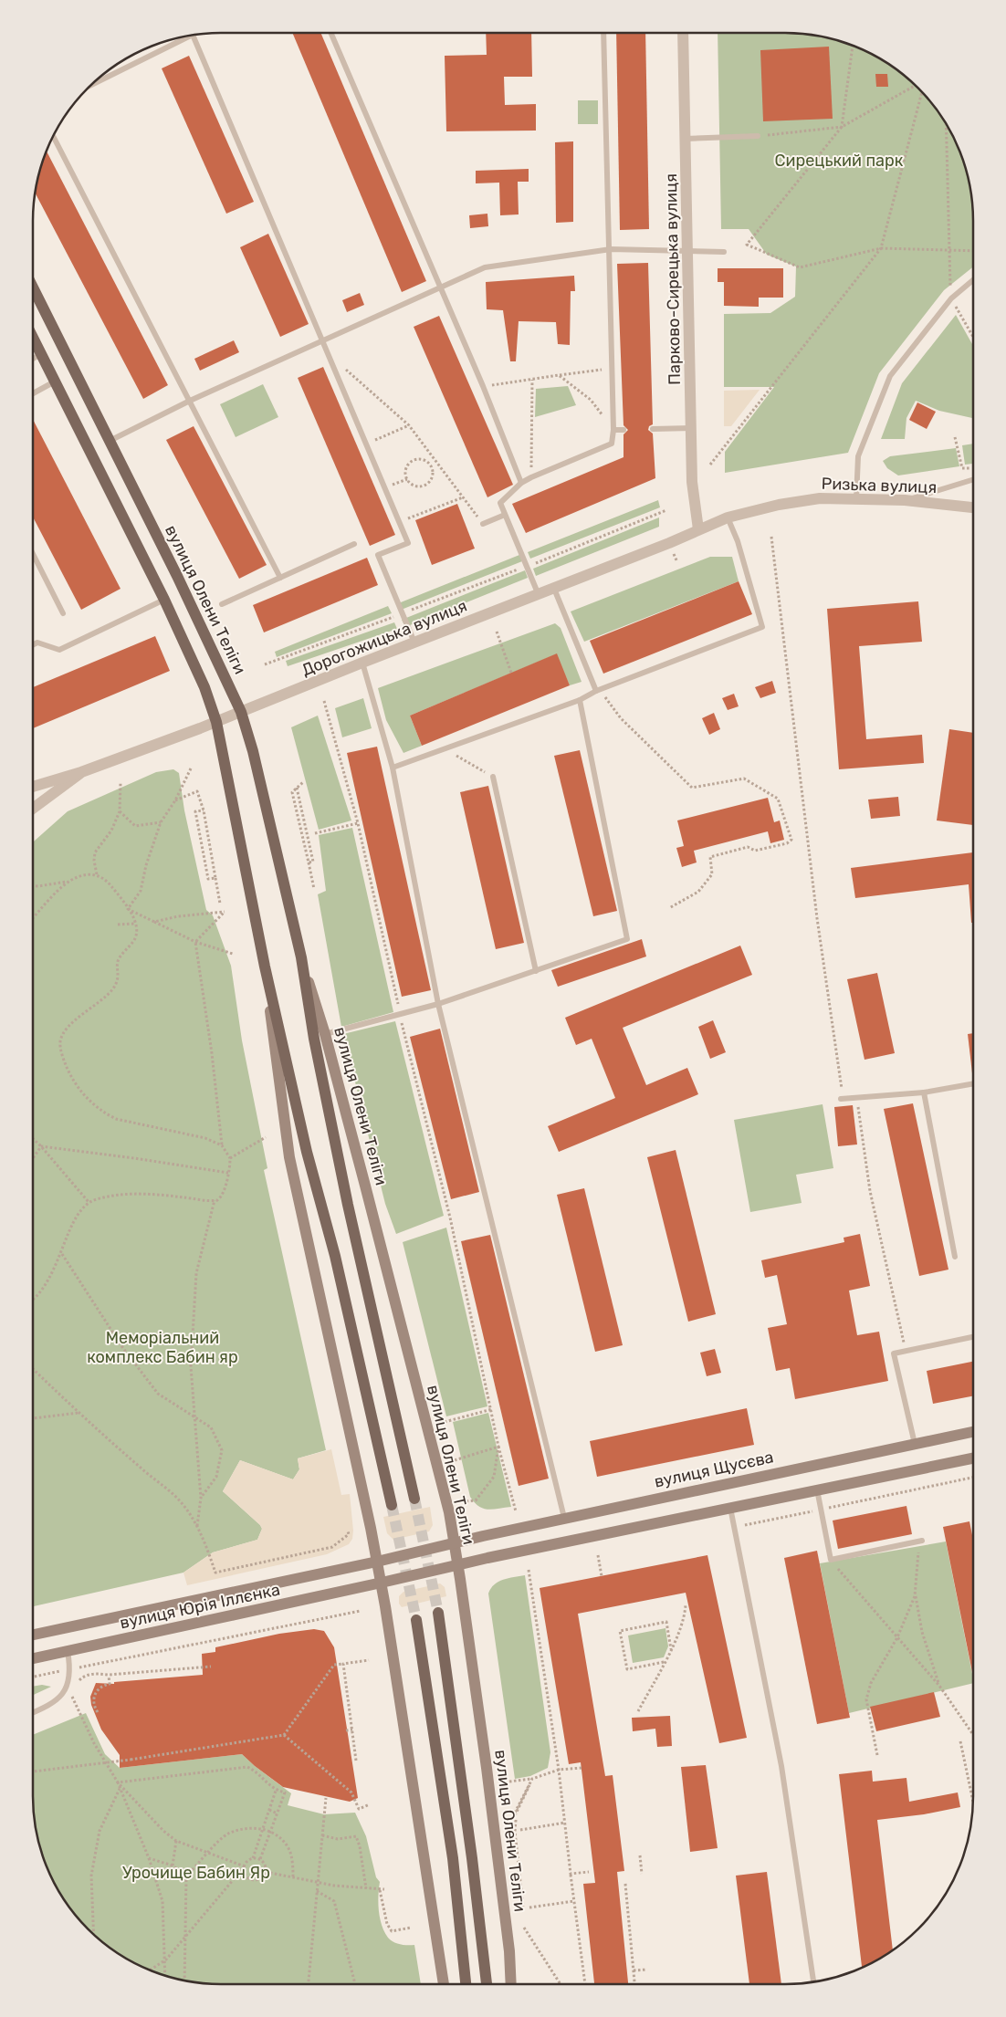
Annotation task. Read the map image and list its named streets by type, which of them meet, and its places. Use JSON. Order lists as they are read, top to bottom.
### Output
{
  "streets": {
    "main road": ["вулиця Олени Теліги", "вулиця Щусєва", "вулиця Юрія Іллєнка"],
    "street": ["Парково-Сирецька вулиця", "Ризька вулиця", "Дорогожицька вулиця"]
  },
  "crossings": [
    ["Парково-Сирецька вулиця", "Ризька вулиця"],
    ["Парково-Сирецька вулиця", "Дорогожицька вулиця"],
    ["Ризька вулиця", "Дорогожицька вулиця"],
    ["вулиця Олени Теліги", "Дорогожицька вулиця"],
    ["вулиця Олени Теліги", "вулиця Щусєва"],
    ["вулиця Олени Теліги", "вулиця Юрія Іллєнка"],
    ["вулиця Щусєва", "вулиця Юрія Іллєнка"]
  ],
  "parks": ["Сирецький парк", "Меморіальний комплекс Бабин яр", "Урочище Бабин Яр"]
}
